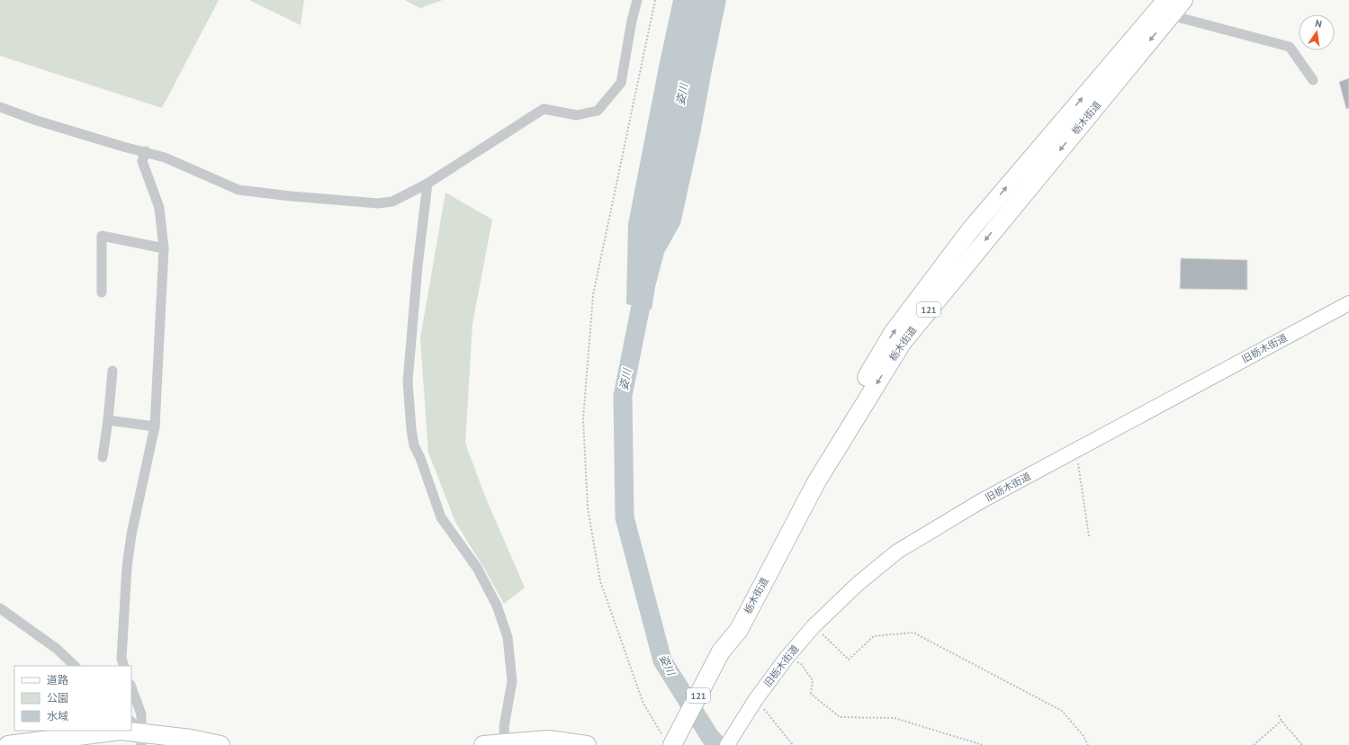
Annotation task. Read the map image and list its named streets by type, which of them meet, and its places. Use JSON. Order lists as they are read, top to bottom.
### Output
{
  "streets": {
    "highway": ["栃木街道", "121"],
    "street": ["旧栃木街道"]
  },
  "water": ["姿川"],
  "legend": ["道路", "公園", "水域"],
  "north": "top"
}
